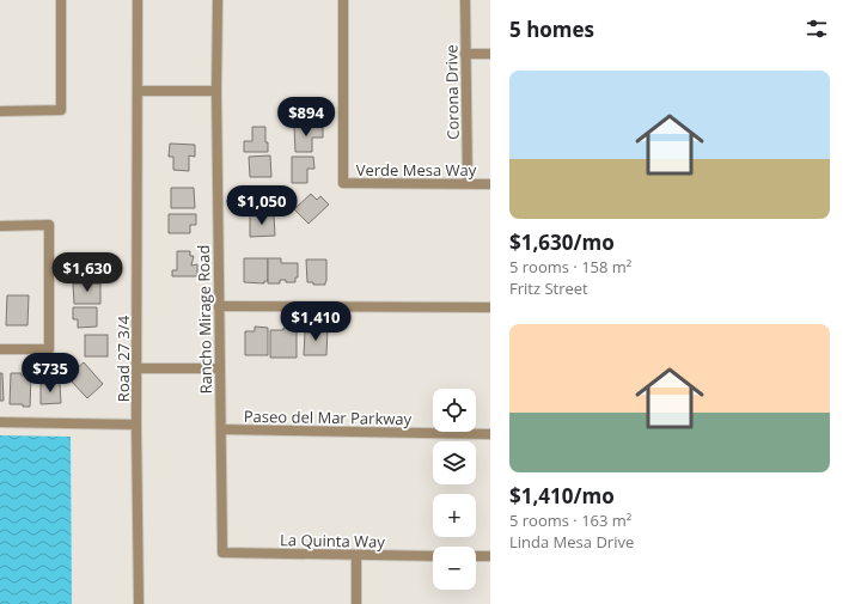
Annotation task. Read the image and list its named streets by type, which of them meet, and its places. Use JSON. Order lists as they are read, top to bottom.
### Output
{
  "streets": {
    "street": [
      "Corona Drive",
      "Verde Mesa Way",
      "Rancho Mirage Road",
      "Road 27 3/4",
      "Paseo del Mar Parkway",
      "La Quinta Way"
    ]
  },
  "crossings": [
    ["Corona Drive", "Verde Mesa Way"],
    ["Rancho Mirage Road", "Paseo del Mar Parkway"],
    ["Rancho Mirage Road", "La Quinta Way"]
  ],
  "page": {
    "heading": "5 homes",
    "list": [
      {
        "name": "$1,630/mo",
        "note": "5 rooms · 158 m² · Fritz Street"
      },
      {
        "name": "$1,410/mo",
        "note": "5 rooms · 163 m² · Linda Mesa Drive"
      }
    ],
    "price": [
      "$894",
      "$1,050",
      "$1,630",
      "$1,410",
      "$735"
    ],
    "map_buttons": ["+", "−"]
  }
}
